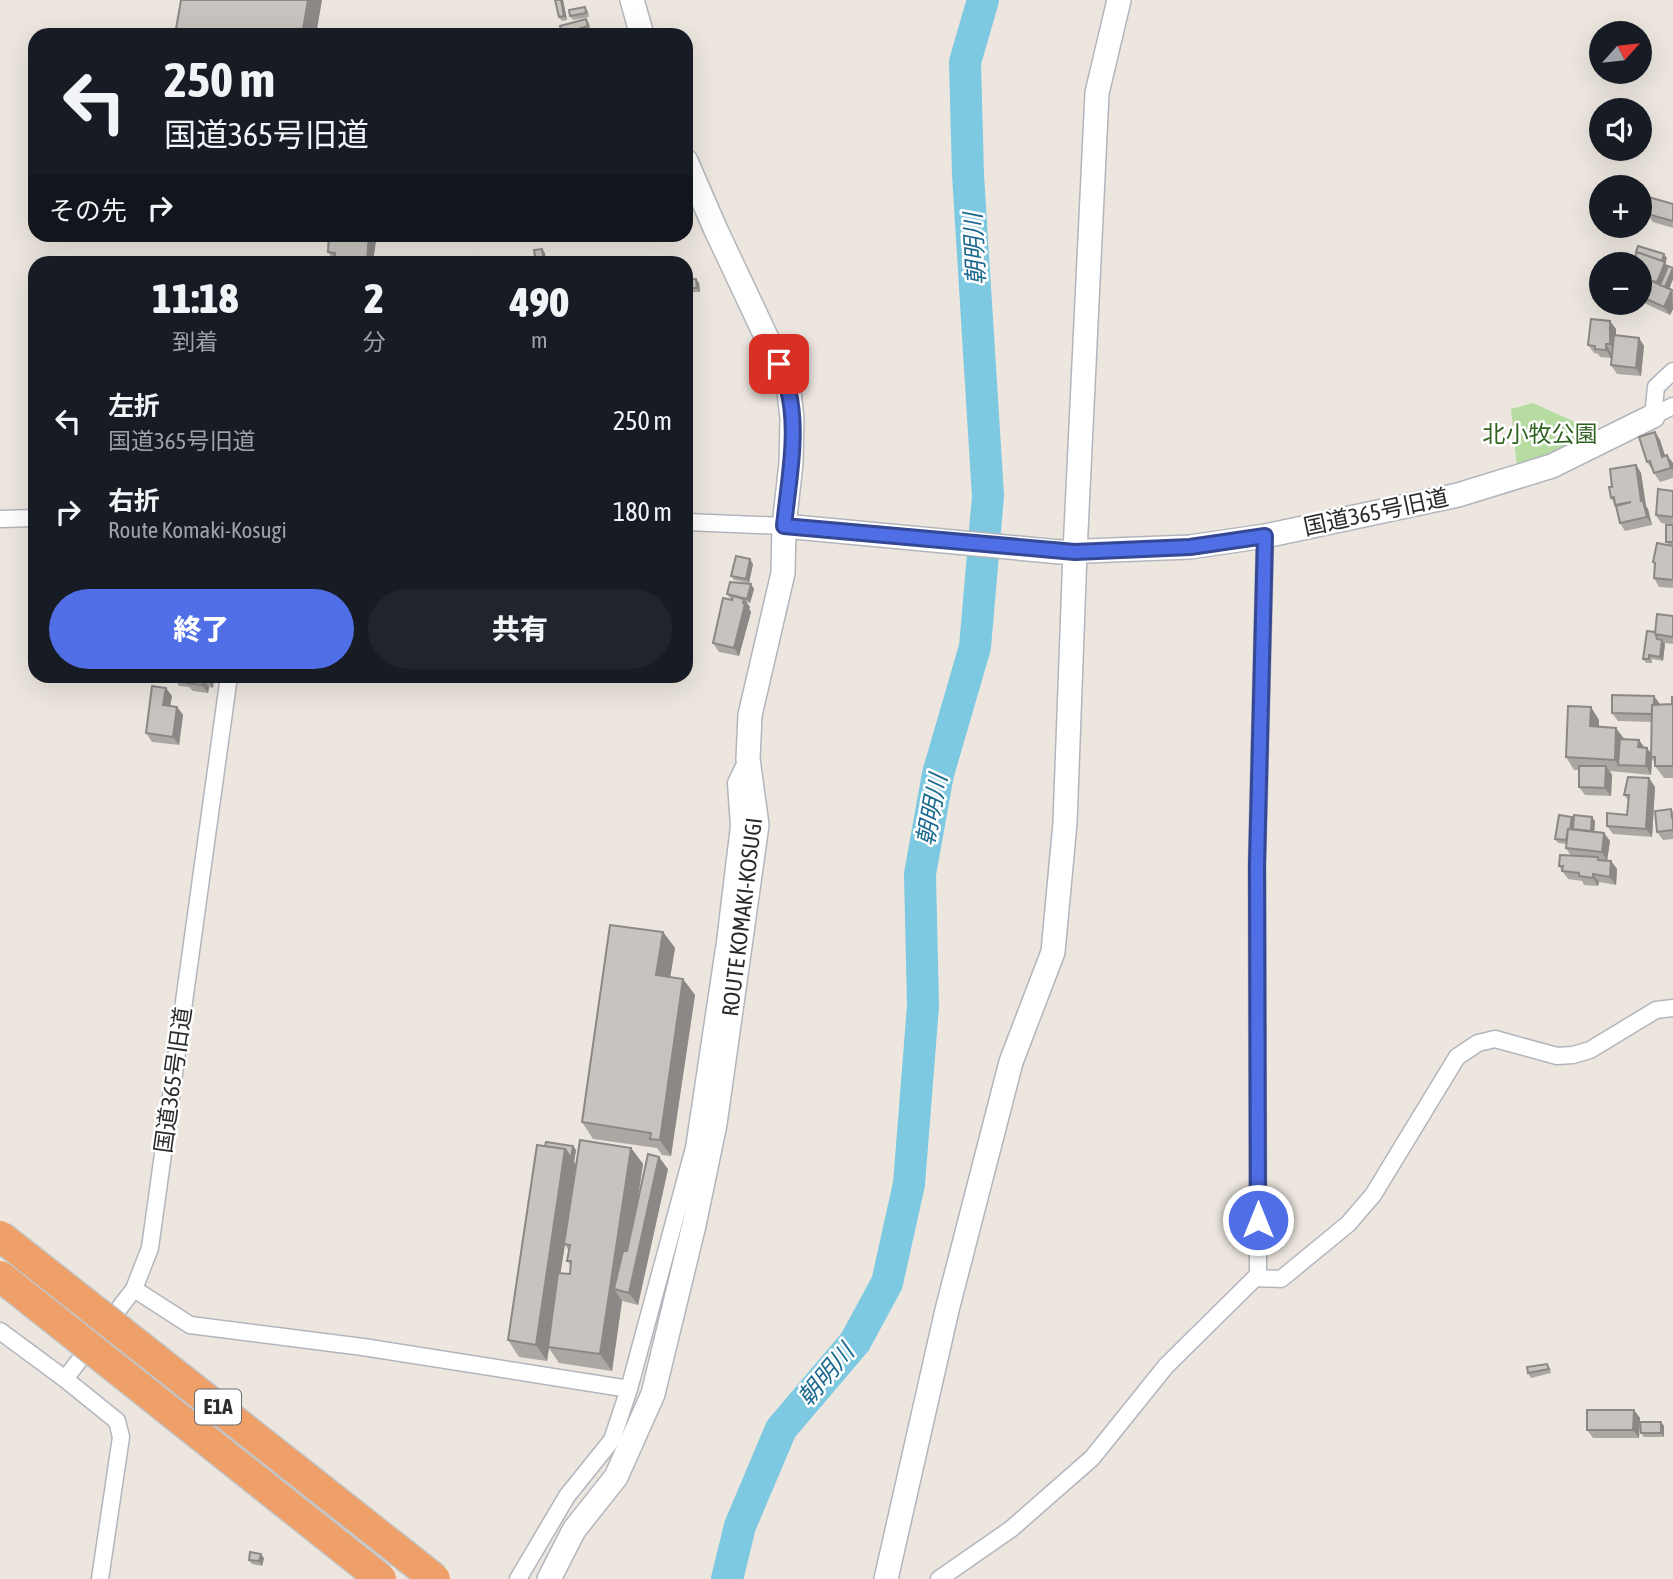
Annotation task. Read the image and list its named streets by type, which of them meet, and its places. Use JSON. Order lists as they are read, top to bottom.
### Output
{
  "streets": {
    "highway": ["E1A"],
    "street": ["国道365号旧道", "ROUTE KOMAKI-KOSUGI"]
  },
  "crossings": [
    ["国道365号旧道", "ROUTE KOMAKI-KOSUGI"]
  ],
  "water": ["朝明川"],
  "parks": ["北小牧公園"],
  "north": "top right",
  "page": {
    "map_buttons": ["+", "−"],
    "turn": ["250 m", "国道365号旧道"],
    "then": "その先",
    "eta": [
      "11:18",
      "到着",
      "2",
      "分",
      "490",
      "m"
    ],
    "list": [
      {
        "name": "左折",
        "note": "国道365号旧道",
        "value": "250 m"
      },
      {
        "name": "右折",
        "note": "Route Komaki-Kosugi",
        "value": "180 m"
      }
    ],
    "buttons": ["終了", "共有"]
  }
}
